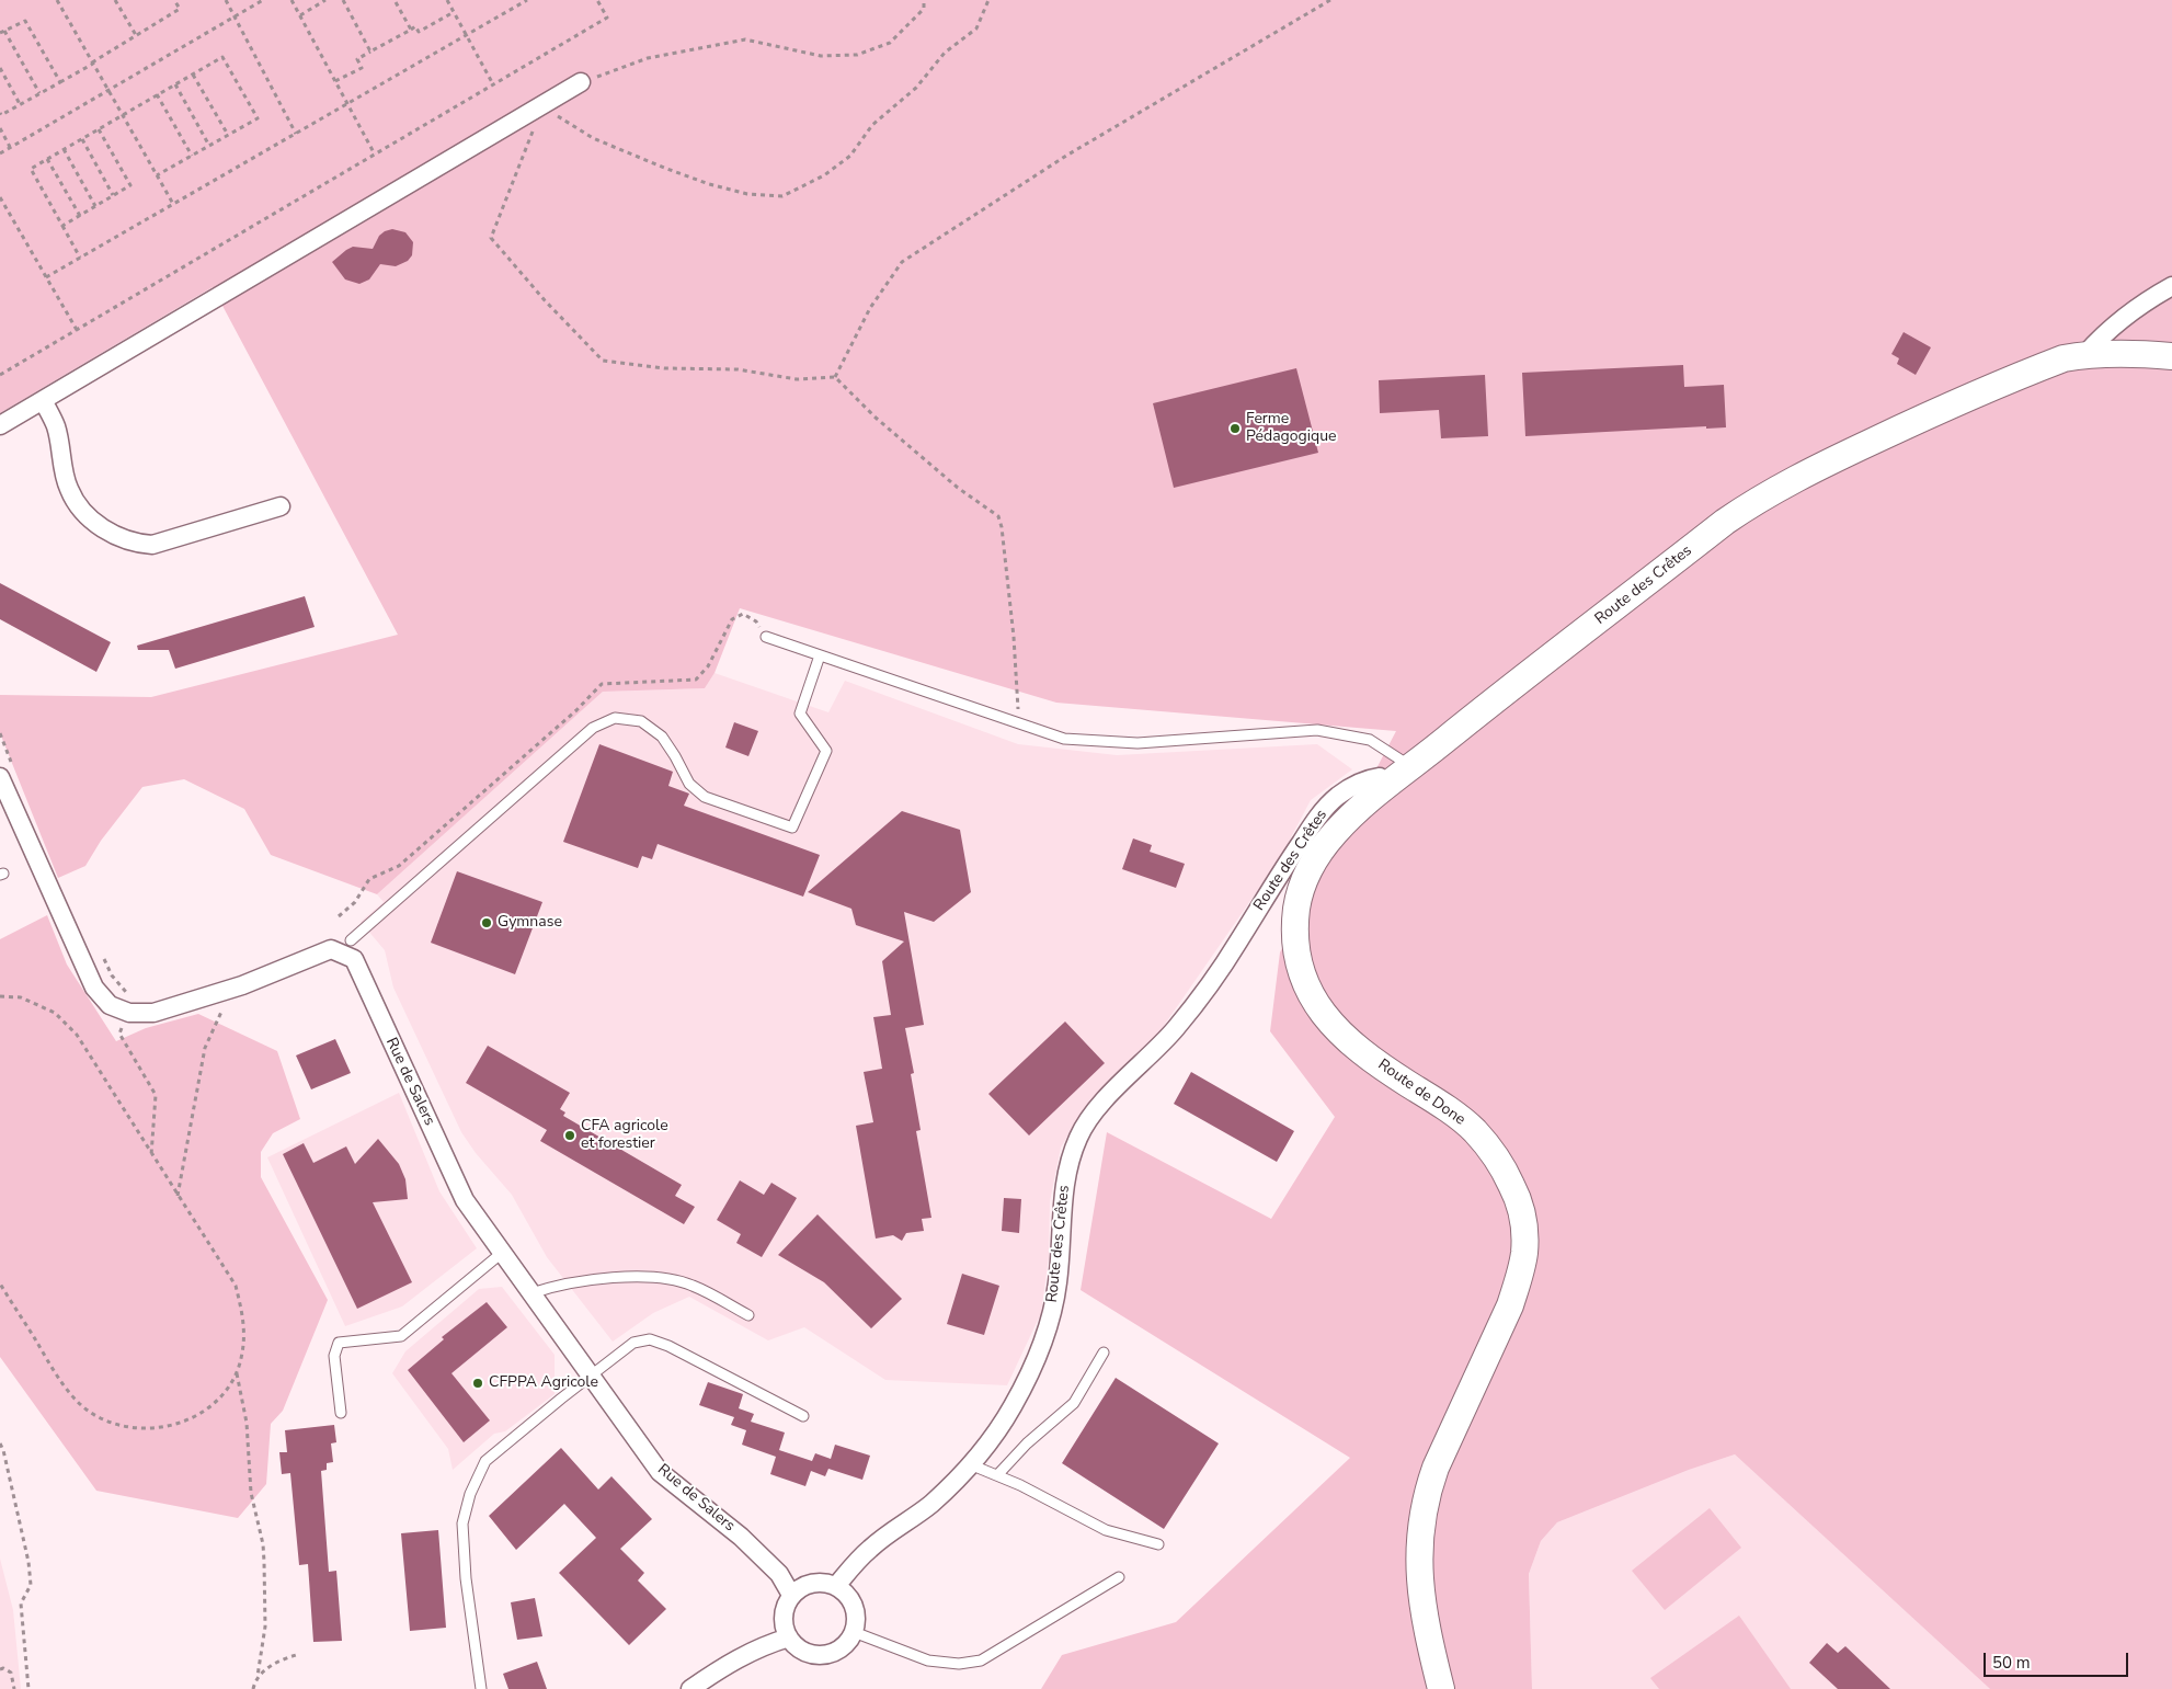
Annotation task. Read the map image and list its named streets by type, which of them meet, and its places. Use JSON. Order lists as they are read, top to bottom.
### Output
{
  "streets": {
    "street": ["Route des Crêtes", "Rue de Salers", "Route de Done"]
  },
  "crossings": [
    ["Route des Crêtes", "Rue de Salers"],
    ["Route des Crêtes", "Route de Done"]
  ],
  "places": [
    "Ferme Pédagogique",
    "Gymnase",
    "CFA agricole et forestier",
    "CFPPA Agricole"
  ],
  "scale_bar": "50 m"
}
